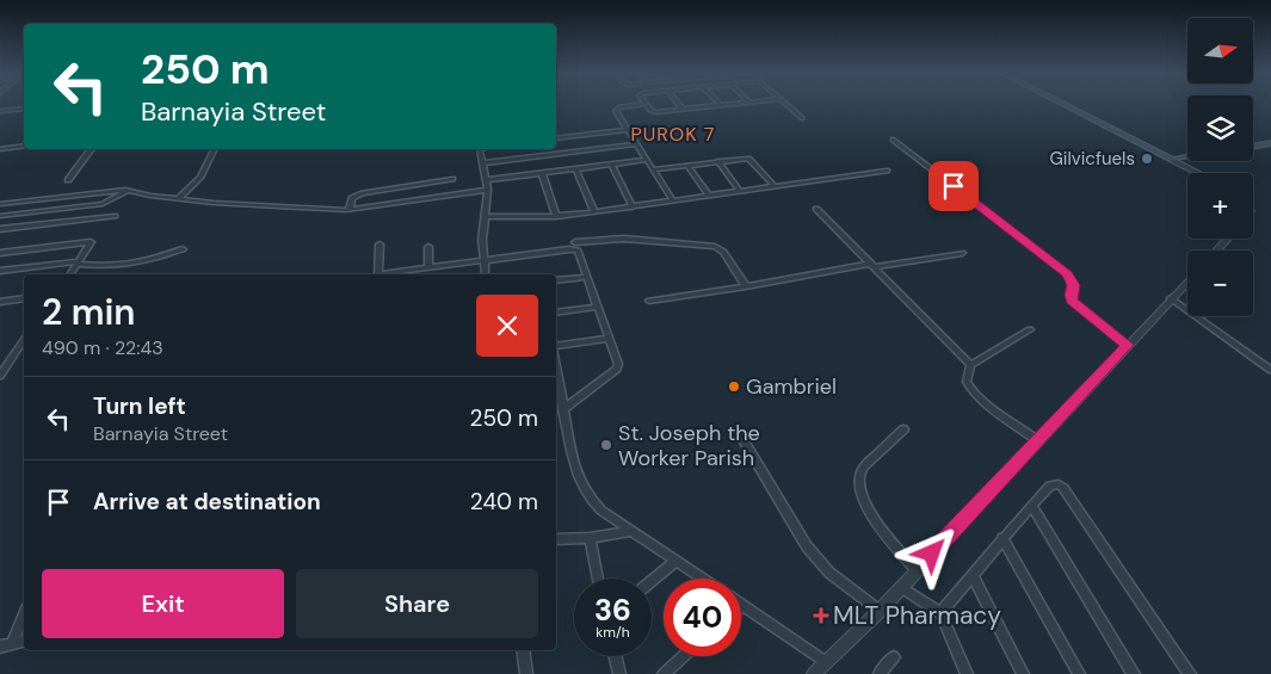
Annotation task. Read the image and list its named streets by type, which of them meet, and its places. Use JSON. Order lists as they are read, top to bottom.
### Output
{
  "districts": ["PUROK 7"],
  "places": {
    "other": ["Gilvicfuels", "Gambriel", "St. Joseph the Worker Parish"],
    "health": ["MLT Pharmacy"]
  },
  "north": "right",
  "page": {
    "map_buttons": ["+", "−"],
    "turn": ["250 m", "Barnayia Street"],
    "heading": ["2 min", "490 m · 22:43"],
    "list": [
      {
        "name": "Turn left",
        "note": "Barnayia Street",
        "value": "250 m"
      },
      {
        "name": "Arrive at destination",
        "value": "240 m"
      }
    ],
    "buttons": ["Exit", "Share"],
    "speed": "36 km/h",
    "limit": "40"
  }
}
